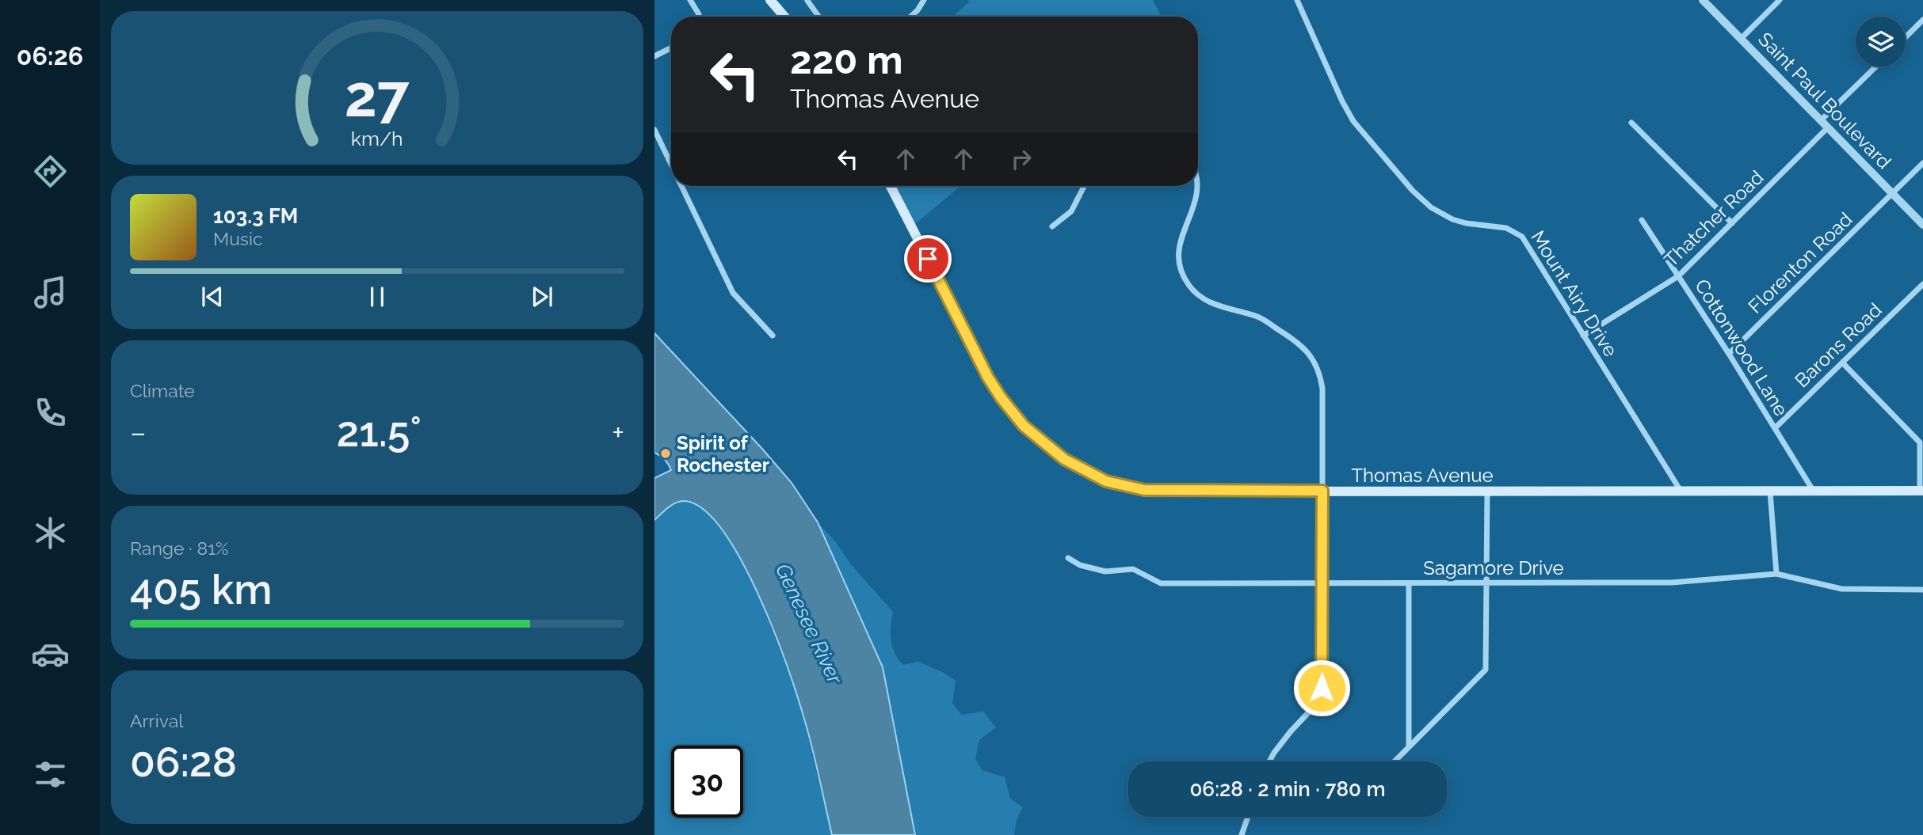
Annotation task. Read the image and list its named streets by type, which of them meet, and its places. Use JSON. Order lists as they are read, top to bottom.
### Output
{
  "streets": {
    "main road": ["Thomas Avenue"],
    "street": [
      "Saint Paul Boulevard",
      "Thatcher Road",
      "Florenton Road",
      "Mount Airy Drive",
      "Barons Road",
      "Cottonwood Lane",
      "Sagamore Drive"
    ]
  },
  "crossings": [
    ["Saint Paul Boulevard", "Thatcher Road"],
    ["Saint Paul Boulevard", "Florenton Road"],
    ["Thatcher Road", "Mount Airy Drive"],
    ["Thatcher Road", "Cottonwood Lane"],
    ["Florenton Road", "Cottonwood Lane"],
    ["Mount Airy Drive", "Thomas Avenue"],
    ["Barons Road", "Cottonwood Lane"],
    ["Cottonwood Lane", "Thomas Avenue"]
  ],
  "water": ["Genesee River"],
  "places": ["Spirit of Rochester"],
  "page": {
    "tabs": "06:26",
    "turn": ["220 m", "Thomas Avenue"],
    "song": ["103.3 FM", "Music"],
    "tile": [
      "Climate",
      ["Range · 81%", "405 km"],
      ["Arrival", "06:28"]
    ],
    "heat": ["−", "21.5°", "+"],
    "limit": "30",
    "trip": "06:28 · 2 min · 780 m",
    "gauge": ["27", "km/h"]
  }
}
